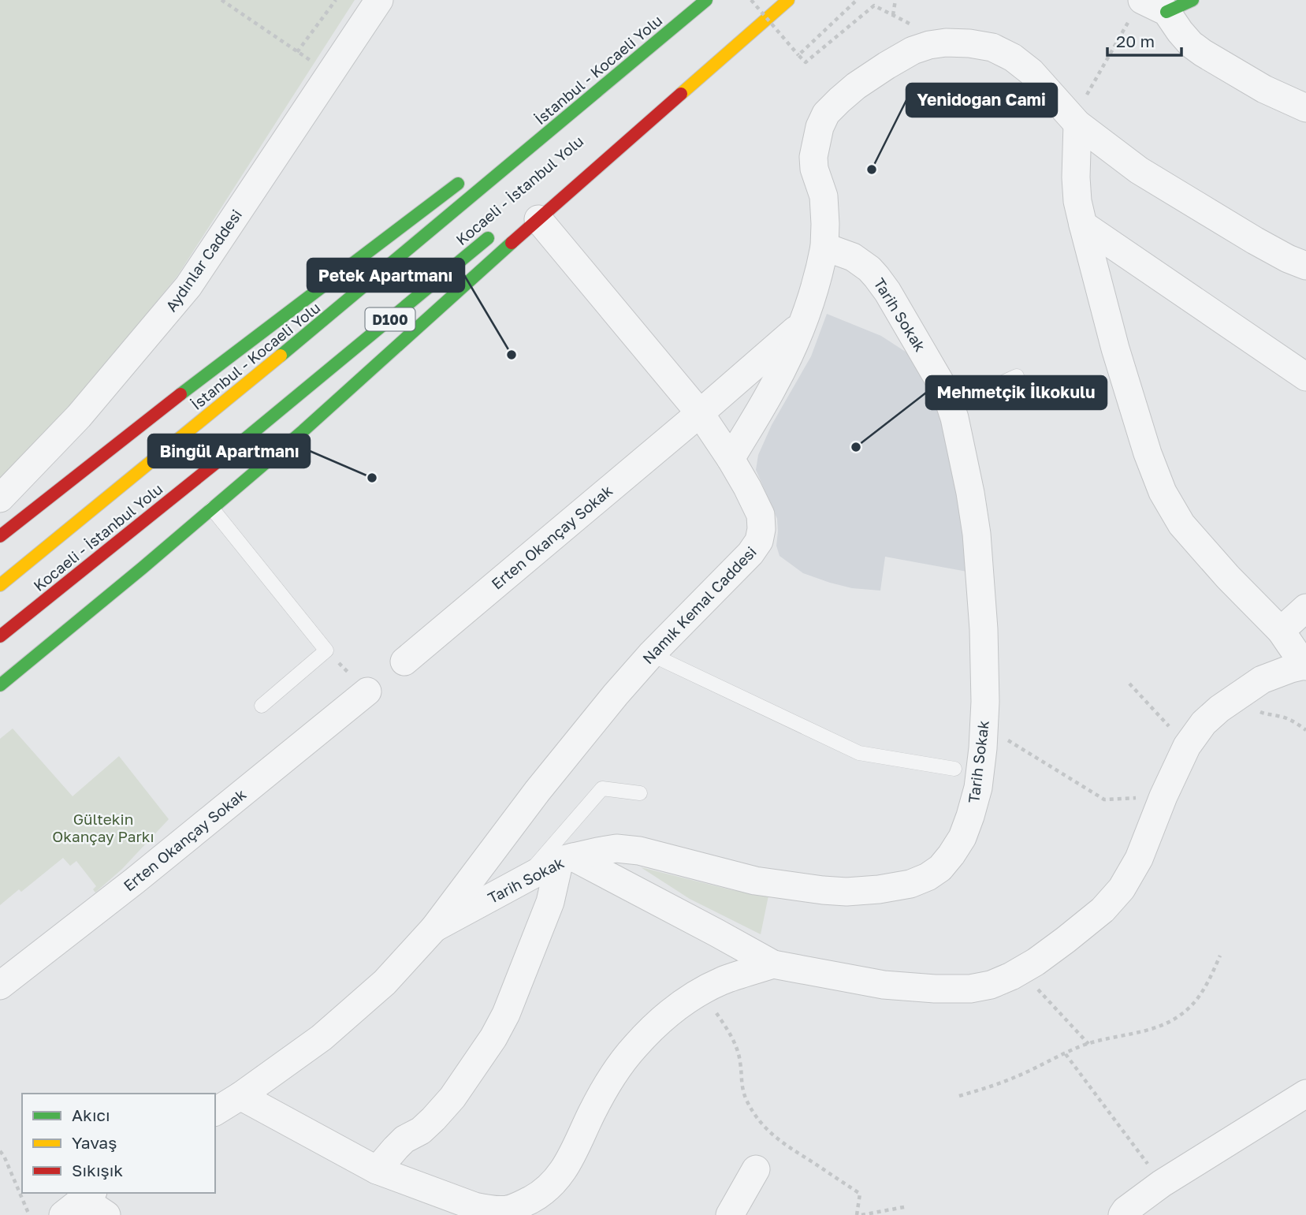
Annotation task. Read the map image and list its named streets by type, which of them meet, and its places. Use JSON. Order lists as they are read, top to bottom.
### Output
{
  "streets": {
    "main road": ["İstanbul - Kocaeli Yolu", "Kocaeli - İstanbul Yolu", "D100"],
    "street": [
      "Aydınlar Caddesi",
      "Tarih Sokak",
      "Erten Okançay Sokak",
      "Namık Kemal Caddesi"
    ]
  },
  "crossings": [
    ["Tarih Sokak", "Namık Kemal Caddesi"],
    ["Erten Okançay Sokak", "Namık Kemal Caddesi"]
  ],
  "parks": ["Gültekin Okançay Parkı"],
  "places": [
    "Yenidoğan Cami",
    "Petek Apartmanı",
    "Mehmetçik İlkokulu",
    "Bingül Apartmanı"
  ],
  "legend": ["Akıcı", "Yavaş", "Sıkışık"],
  "scale_bar": "20 m"
}
